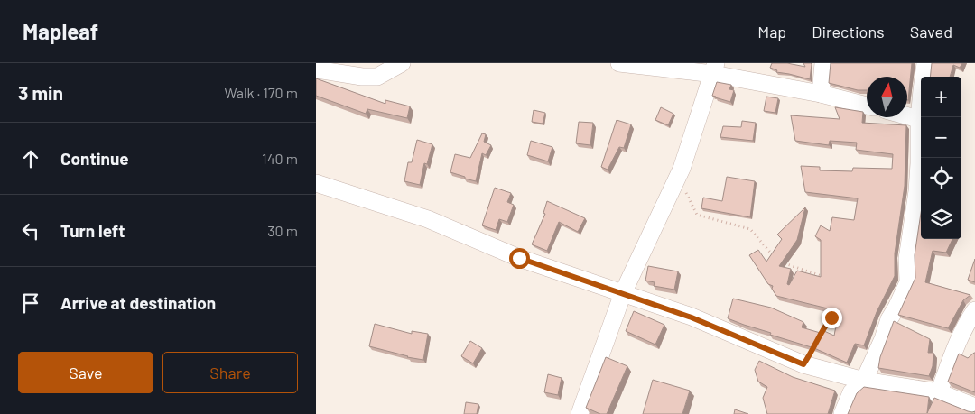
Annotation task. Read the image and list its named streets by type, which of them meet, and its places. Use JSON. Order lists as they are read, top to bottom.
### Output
{
  "north": "top",
  "page": {
    "header": "Mapleaf",
    "nav": ["Map", "Directions", "Saved"],
    "heading": ["3 min", "Walk · 170 m"],
    "map_buttons": ["+", "−"],
    "list": [
      ["Continue", "140 m"],
      ["Turn left", "30 m"],
      "Arrive at destination"
    ],
    "buttons": ["Save", "Share"]
  }
}
